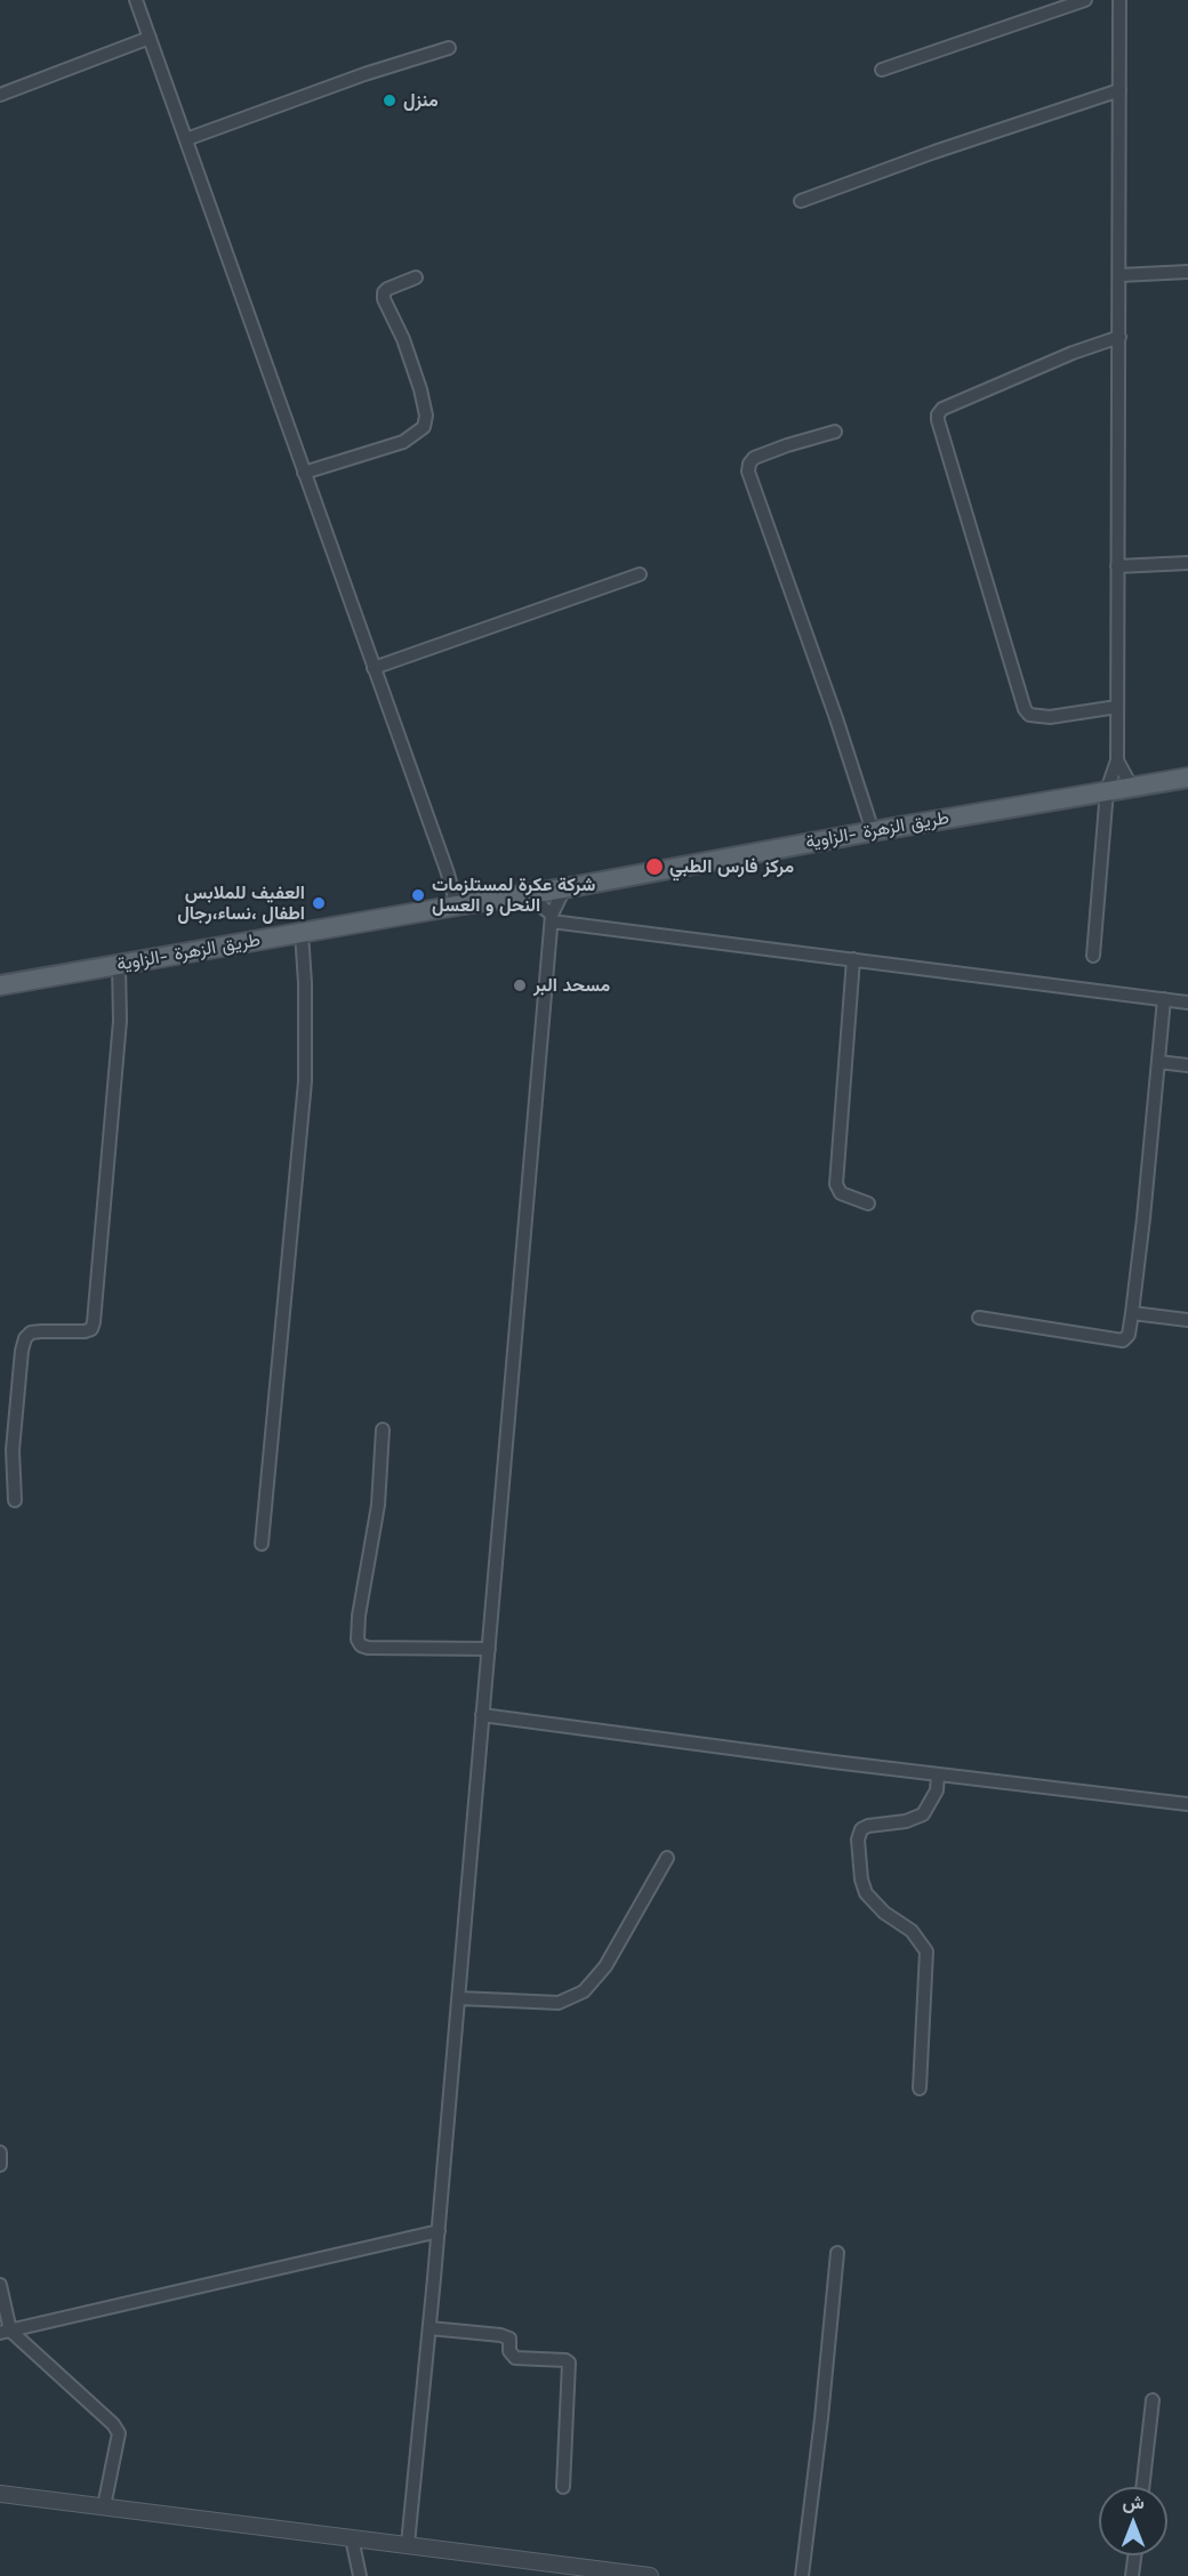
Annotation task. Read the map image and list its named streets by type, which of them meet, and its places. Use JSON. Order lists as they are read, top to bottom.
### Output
{
  "streets": {
    "main road": ["طريق الزهرة -الزاوية"]
  },
  "places": [
    "منزل",
    "مركز فارس الطبي",
    "شركة عكرة لمستلزمات النحل و العسل",
    "العفيف للملابس اطفال ،نساء،رجال",
    "مسحد البر"
  ],
  "north": "top"
}
